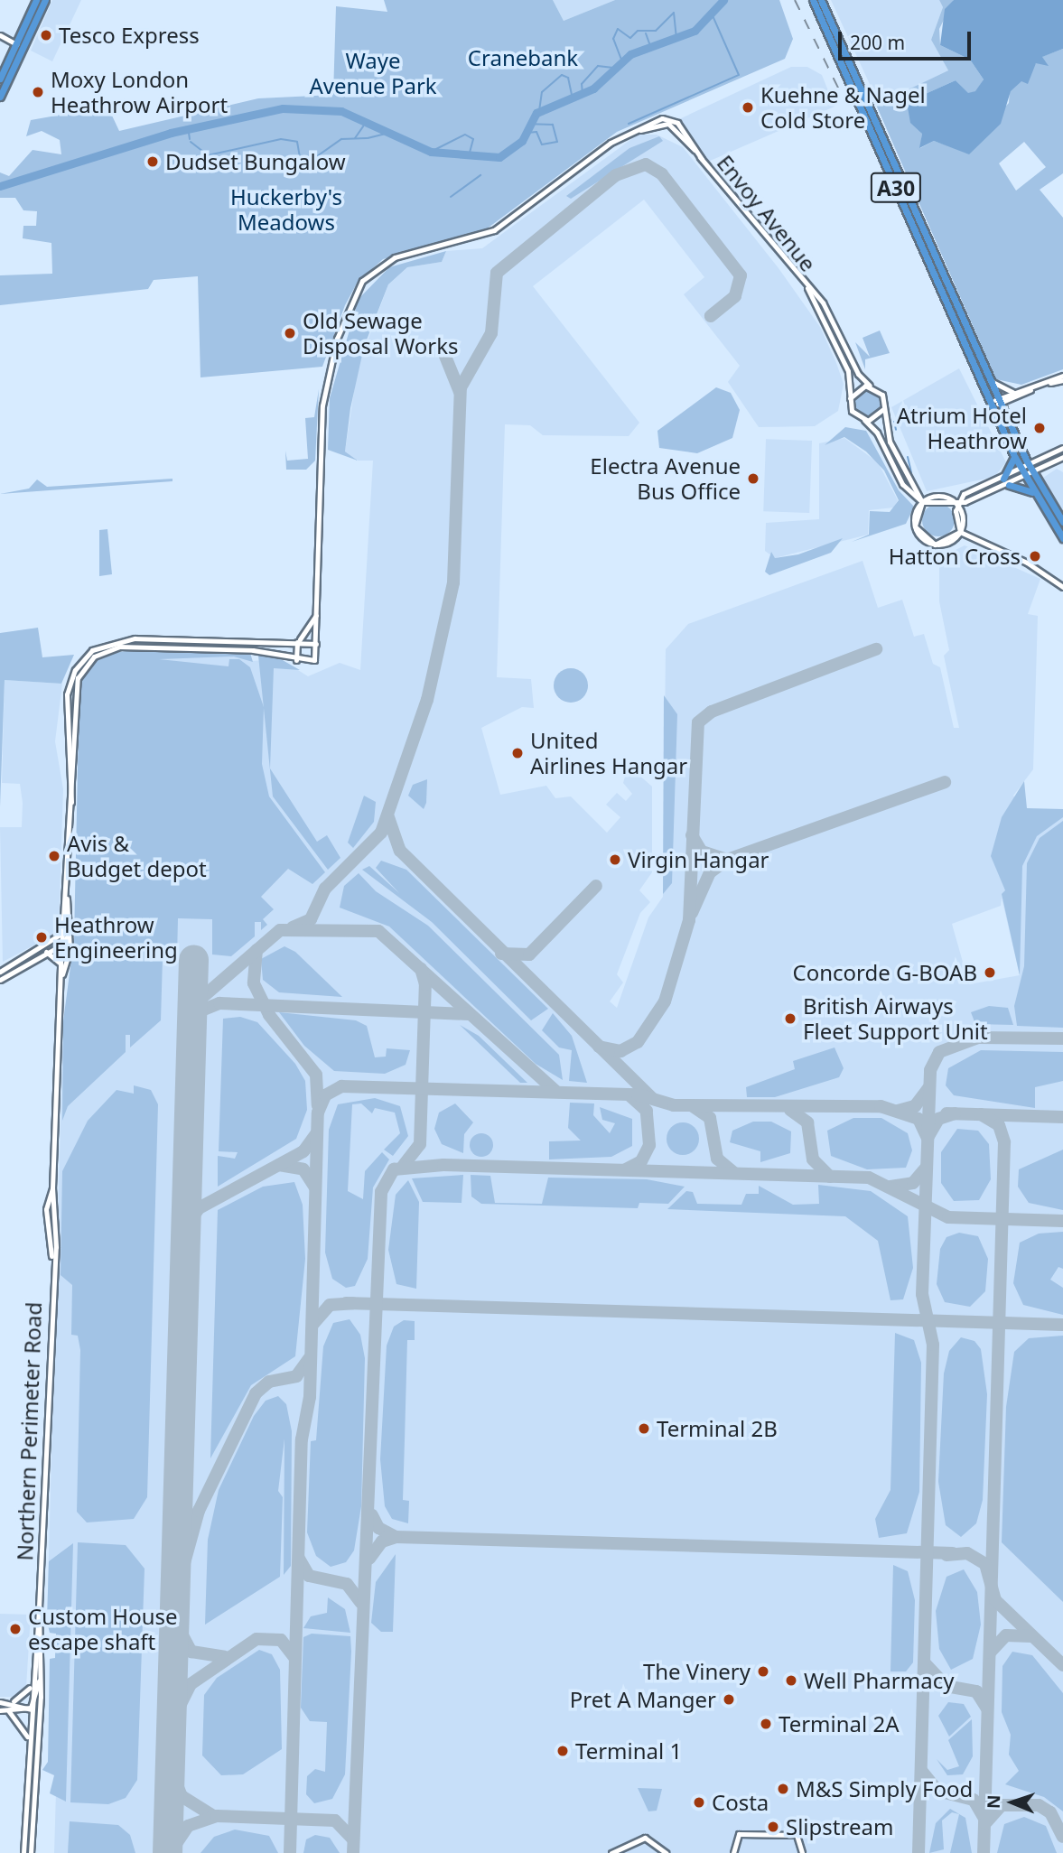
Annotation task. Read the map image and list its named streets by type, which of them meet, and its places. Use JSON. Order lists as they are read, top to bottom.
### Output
{
  "streets": {
    "highway": ["A30"],
    "street": ["Envoy Avenue", "Northern Perimeter Road"]
  },
  "parks": ["Cranebank", "Waye Avenue Park", "Huckerby's Meadows"],
  "places": [
    "Tesco Express",
    "Moxy London Heathrow Airport",
    "Kuehne & Nagel Cold Store",
    "Dudset Bungalow",
    "Old Sewage Disposal Works",
    "Atrium Hotel Heathrow",
    "Electra Avenue Bus Office",
    "Hatton Cross",
    "United Airlines Hangar",
    "Avis & Budget depot",
    "Virgin Hangar",
    "Heathrow Engineering",
    "Concorde G-BOAB",
    "British Airways Fleet Support Unit",
    "Terminal 2B",
    "Custom House escape shaft",
    "The Vinery",
    "Well Pharmacy",
    "Pret A Manger",
    "Terminal 2A",
    "Terminal 1",
    "M&S Simply Food",
    "Costa",
    "Slipstream"
  ],
  "scale_bar": "200 m",
  "north": "left"
}
